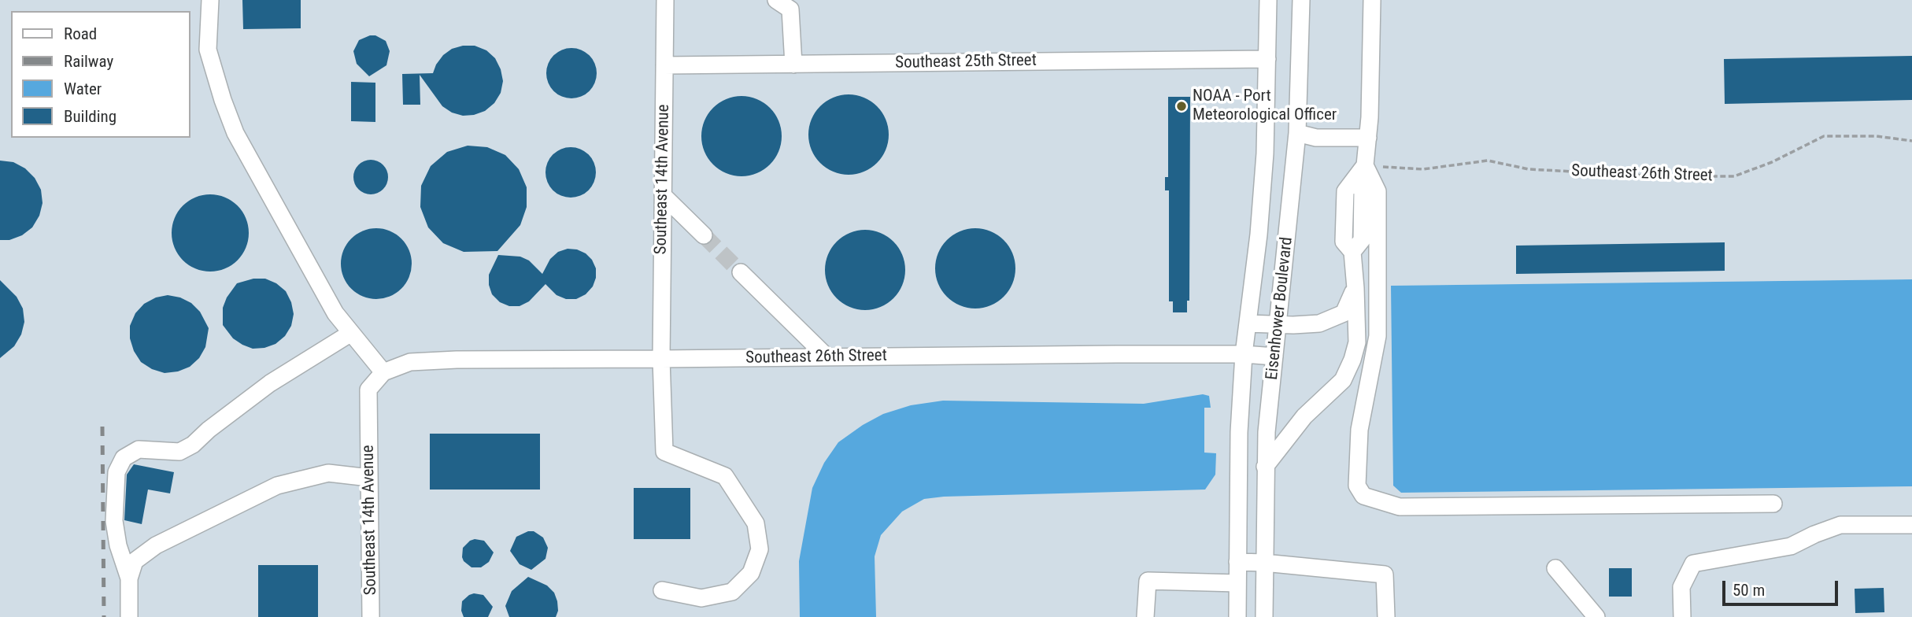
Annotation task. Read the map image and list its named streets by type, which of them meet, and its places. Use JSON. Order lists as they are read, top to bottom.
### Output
{
  "streets": {
    "street": [
      "Southeast 25th Street",
      "Southeast 26th Street",
      "Southeast 14th Avenue",
      "Eisenhower Boulevard"
    ]
  },
  "crossings": [
    ["Southeast 25th Street", "Southeast 14th Avenue"],
    ["Southeast 25th Street", "Eisenhower Boulevard"],
    ["Southeast 26th Street", "Southeast 14th Avenue"],
    ["Southeast 26th Street", "Eisenhower Boulevard"]
  ],
  "places": ["NOAA - Port Meteorological Officer"],
  "legend": [
    "Road",
    "Railway",
    "Water",
    "Building"
  ],
  "scale_bar": "50 m"
}
